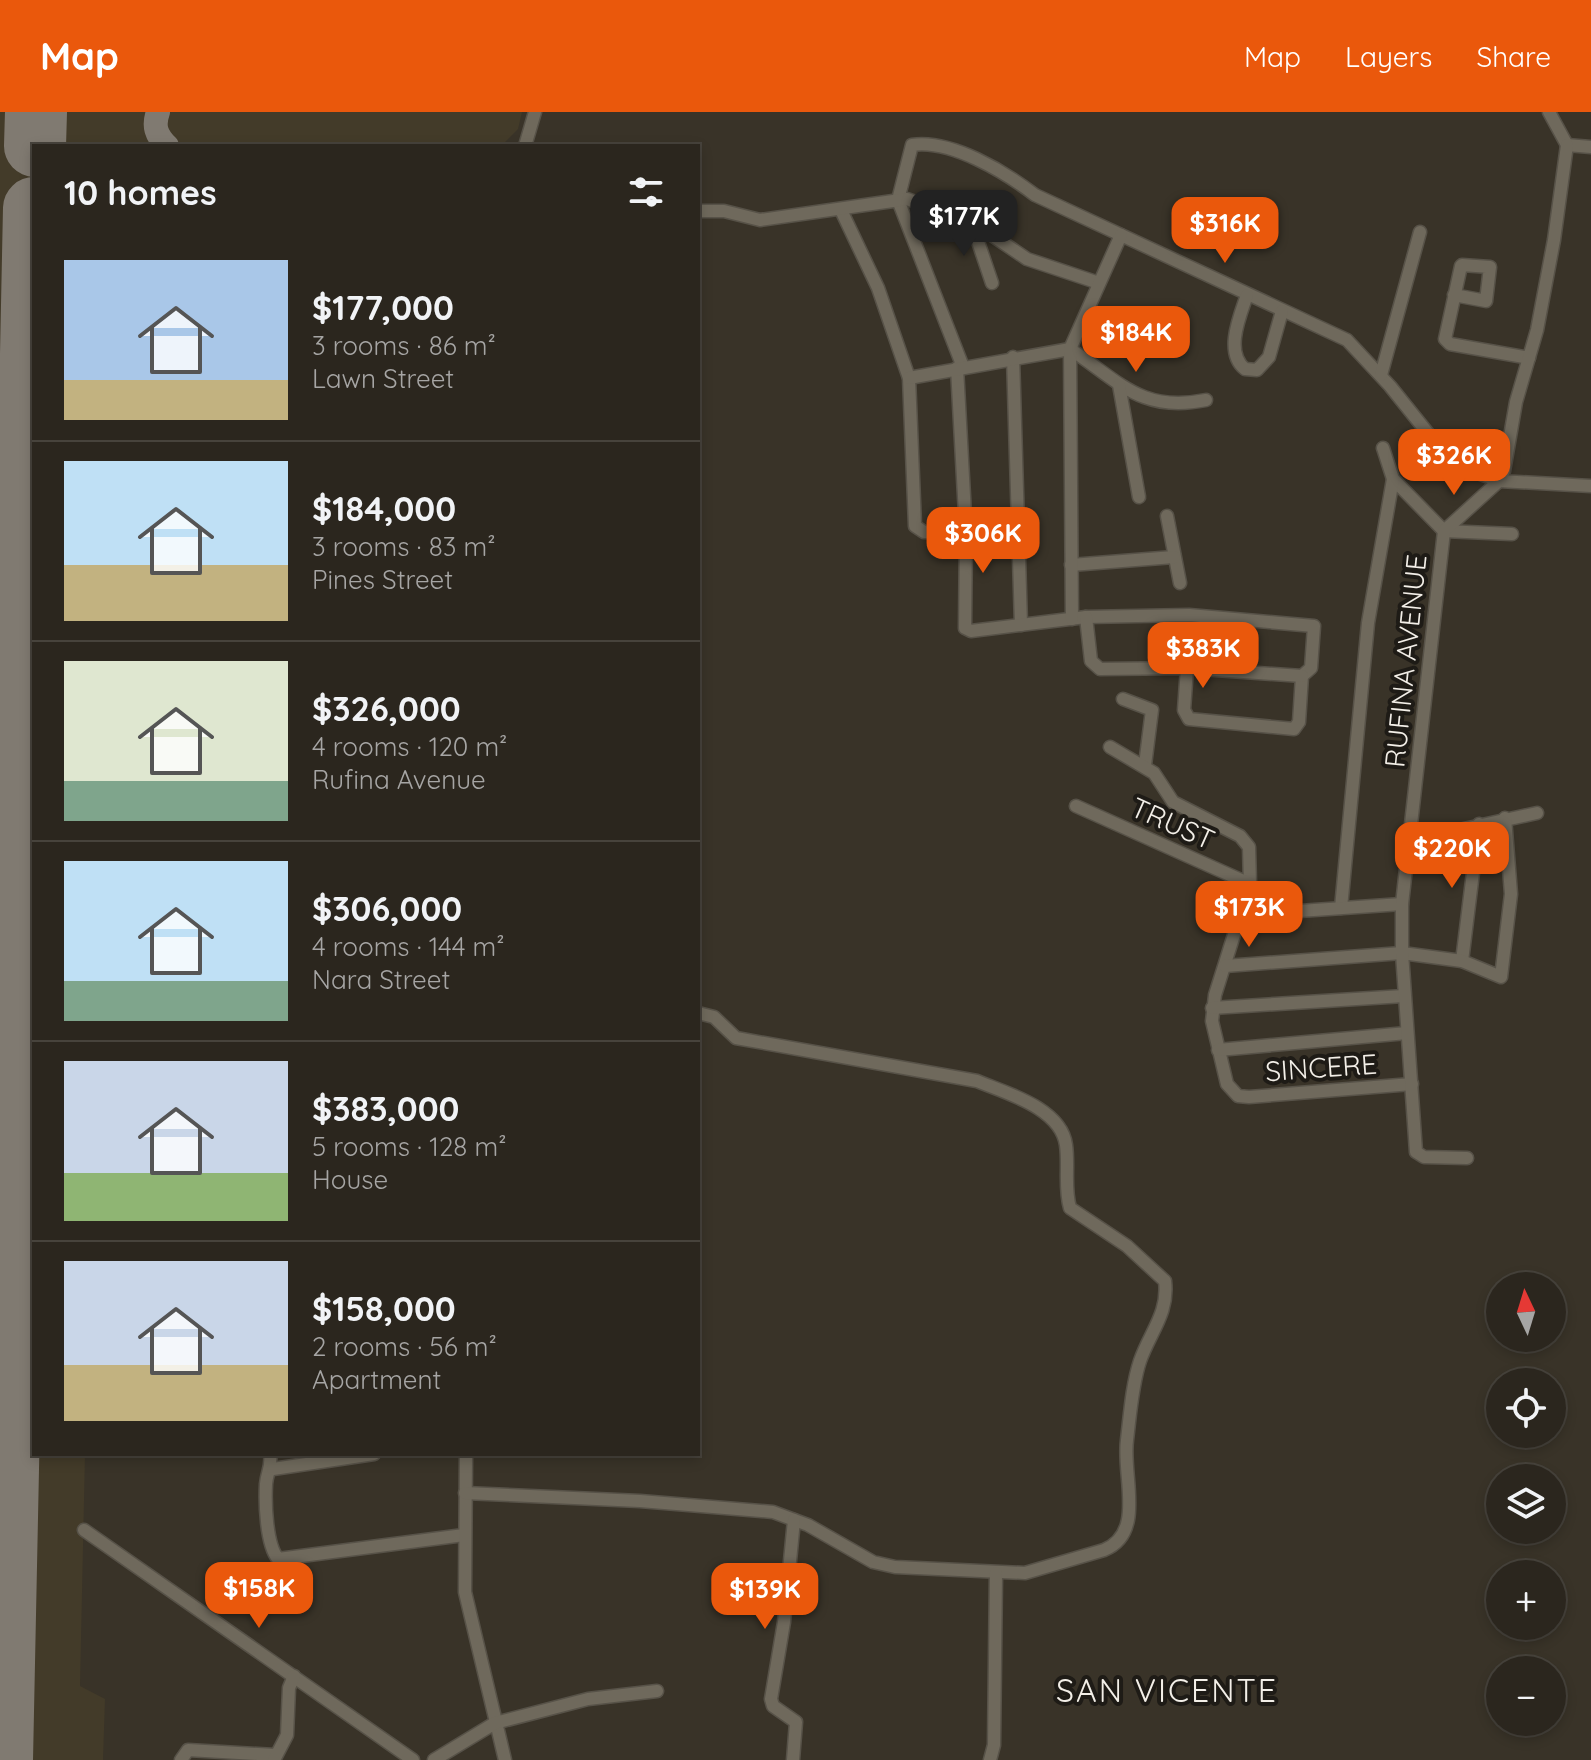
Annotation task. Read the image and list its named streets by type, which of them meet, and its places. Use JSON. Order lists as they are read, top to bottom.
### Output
{
  "streets": {
    "street": ["RUFINA AVENUE", "TRUST", "SINCERE"]
  },
  "crossings": [
    ["RUFINA AVENUE", "SINCERE"],
    ["TRUST", "SINCERE"]
  ],
  "districts": ["SAN VICENTE"],
  "north": "top",
  "page": {
    "header": "Map",
    "nav": ["Map", "Layers", "Share"],
    "heading": "10 homes",
    "price": [
      "$177K",
      "$316K",
      "$184K",
      "$326K",
      "$306K",
      "$383K",
      "$220K",
      "$173K",
      "$158K",
      "$139K"
    ],
    "list": [
      {
        "name": "$177,000",
        "note": "3 rooms · 86 m² · Lawn Street"
      },
      {
        "name": "$184,000",
        "note": "3 rooms · 83 m² · Pines Street"
      },
      {
        "name": "$326,000",
        "note": "4 rooms · 120 m² · Rufina Avenue"
      },
      {
        "name": "$306,000",
        "note": "4 rooms · 144 m² · Nara Street"
      },
      {
        "name": "$383,000",
        "note": "5 rooms · 128 m² · House"
      },
      {
        "name": "$158,000",
        "note": "2 rooms · 56 m² · Apartment"
      }
    ],
    "map_buttons": ["+", "−"]
  }
}
